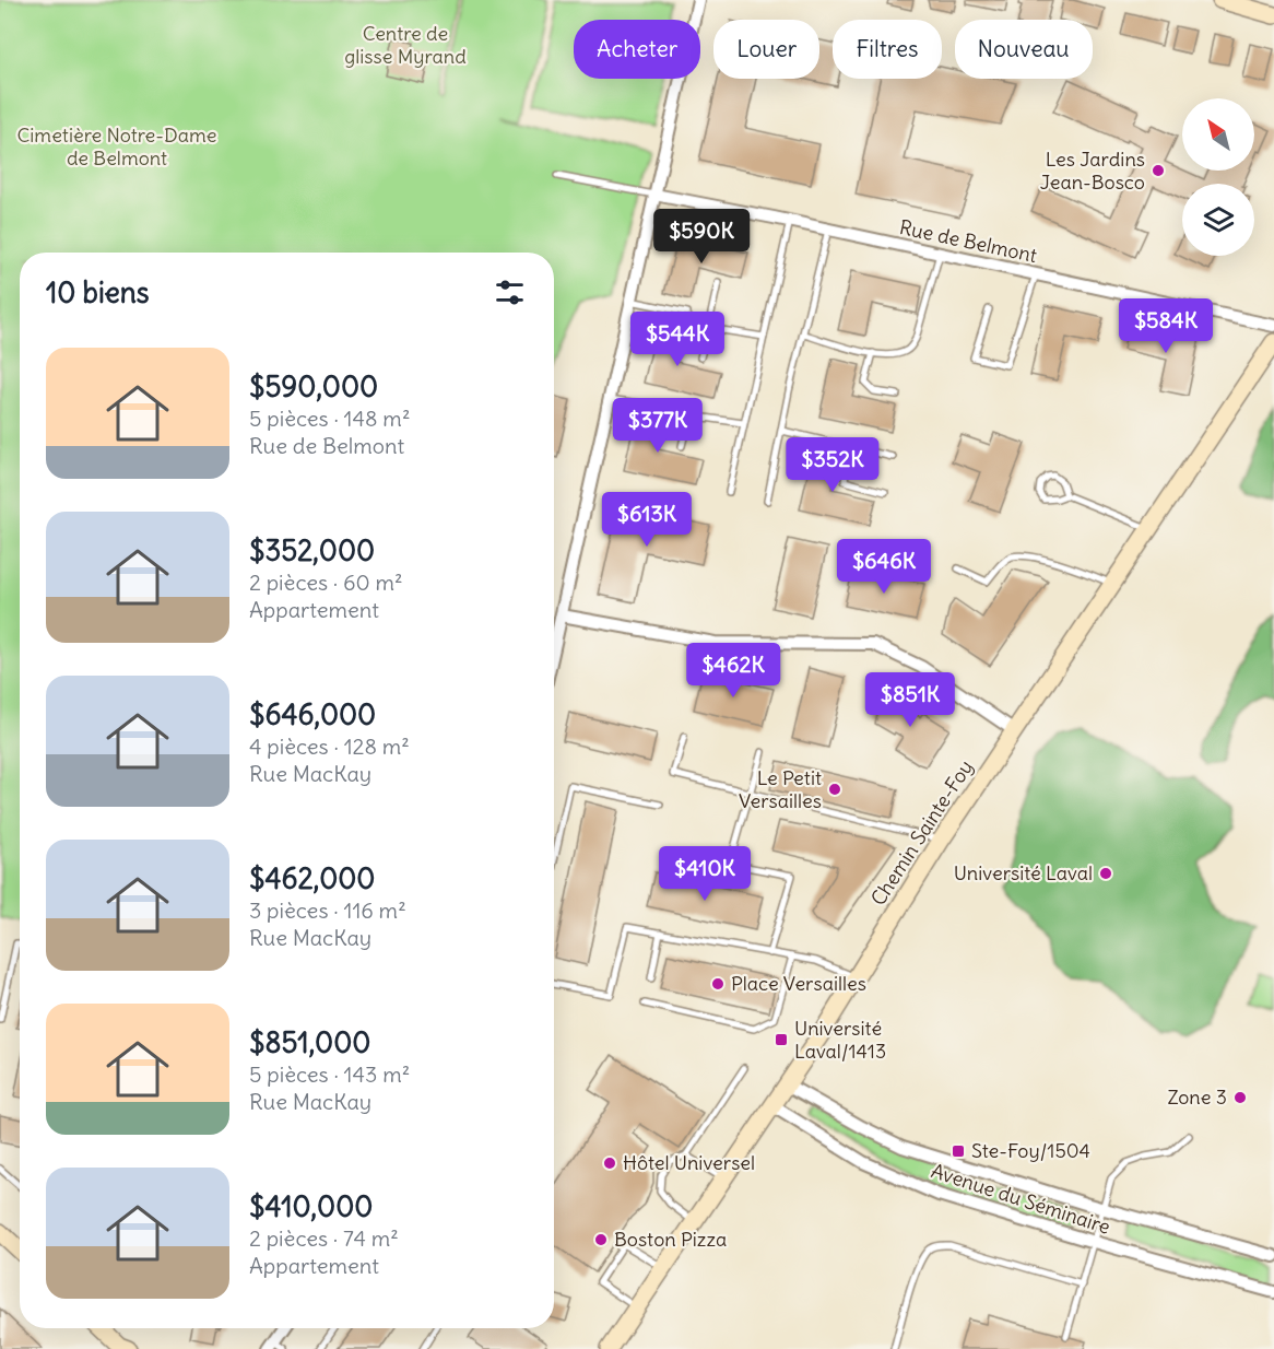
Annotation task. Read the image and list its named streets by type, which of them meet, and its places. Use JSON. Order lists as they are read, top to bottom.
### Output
{
  "streets": {
    "main road": ["Chemin Sainte-Foy"],
    "street": ["Rue de Belmont", "Avenue du Séminaire"]
  },
  "crossings": [
    ["Chemin Sainte-Foy", "Avenue du Séminaire"]
  ],
  "parks": ["Centre de glisse Myrand", "Cimetière Notre-Dame de Belmont"],
  "places": {
    "other": [
      "Les Jardins Jean-Bosco",
      "Le Petit Versailles",
      "Université Laval",
      "Place Versailles",
      "Zone 3",
      "Hôtel Universel",
      "Boston Pizza"
    ],
    "transit": ["Université Laval/1413", "Ste-Foy/1504"]
  },
  "north": "top left",
  "page": {
    "chip": [
      "Acheter",
      "Louer",
      "Filtres",
      "Nouveau"
    ],
    "price": [
      "$590K",
      "$584K",
      "$544K",
      "$377K",
      "$352K",
      "$613K",
      "$646K",
      "$462K",
      "$851K",
      "$410K"
    ],
    "heading": "10 biens",
    "list": [
      {
        "name": "$590,000",
        "note": "5 pièces · 148 m² · Rue de Belmont"
      },
      {
        "name": "$352,000",
        "note": "2 pièces · 60 m² · Appartement"
      },
      {
        "name": "$646,000",
        "note": "4 pièces · 128 m² · Rue MacKay"
      },
      {
        "name": "$462,000",
        "note": "3 pièces · 116 m² · Rue MacKay"
      },
      {
        "name": "$851,000",
        "note": "5 pièces · 143 m² · Rue MacKay"
      },
      {
        "name": "$410,000",
        "note": "2 pièces · 74 m² · Appartement"
      }
    ]
  }
}
